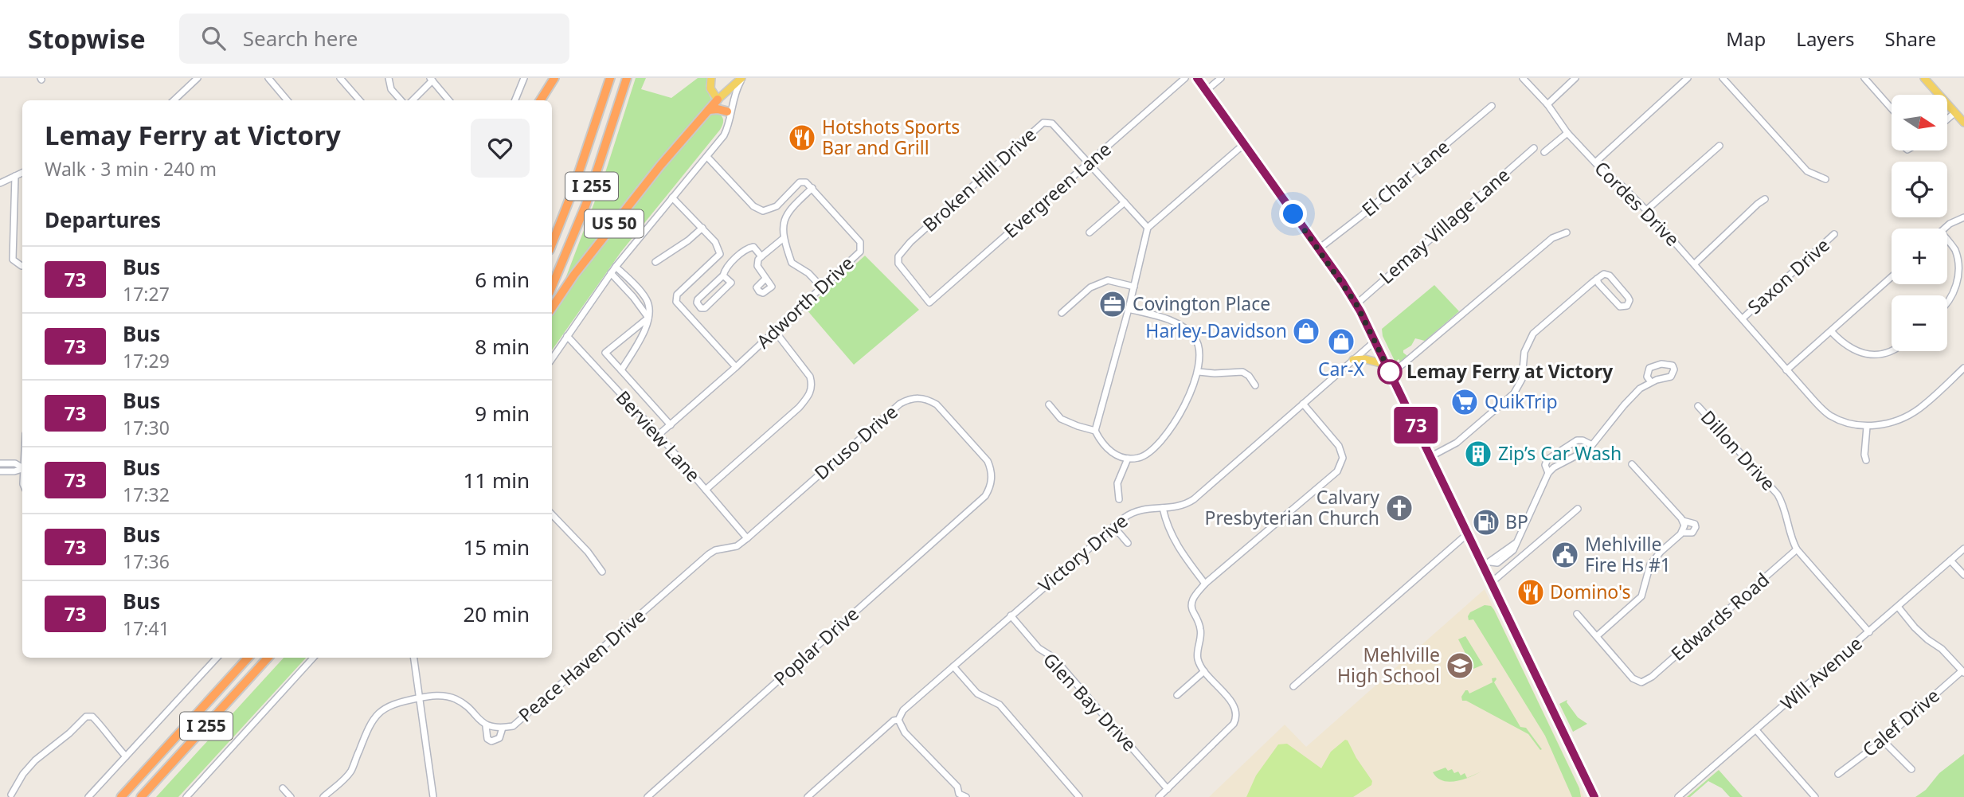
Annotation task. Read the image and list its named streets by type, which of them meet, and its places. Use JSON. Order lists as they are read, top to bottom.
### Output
{
  "streets": {
    "highway": ["I 255", "US 50"],
    "street": [
      "El Char Lane",
      "Broken Hill Drive",
      "Evergreen Lane",
      "Cordes Drive",
      "Lemay Village Lane",
      "Saxon Drive",
      "Adworth Drive",
      "Berview Lane",
      "Druso Drive",
      "Dillon Drive",
      "Victory Drive",
      "Edwards Road",
      "Poplar Drive",
      "Peace Haven Drive",
      "Will Avenue",
      "Glen Bay Drive",
      "Calef Drive"
    ]
  },
  "crossings": [
    ["Broken Hill Drive", "Evergreen Lane"],
    ["Cordes Drive", "Saxon Drive"],
    ["Adworth Drive", "Berview Lane"],
    ["Berview Lane", "Druso Drive"],
    ["Berview Lane", "Peace Haven Drive"],
    ["Druso Drive", "Poplar Drive"],
    ["Druso Drive", "Peace Haven Drive"],
    ["Dillon Drive", "Edwards Road"],
    ["Dillon Drive", "Will Avenue"],
    ["Victory Drive", "Glen Bay Drive"]
  ],
  "places": {
    "restaurant": ["Hotshots Sports Bar and Grill", "Domino's"],
    "office": ["Covington Place"],
    "shop": ["Harley-Davidson", "Car-X"],
    "other": ["Lemay Ferry at Victory"],
    "supermarket": ["QuikTrip"],
    "building": ["Zip’s Car Wash"],
    "church": ["Calvary Presbyterian Church"],
    "fuel station": ["BP"],
    "public building": ["Mehlville Fire Hs #1"],
    "school or university": ["Mehlville High School"]
  },
  "lines": ["bus line 73"],
  "north": "right",
  "page": {
    "header": "Stopwise",
    "search": "Search here",
    "nav": ["Map", "Layers", "Share"],
    "on_map": "73",
    "map_buttons": ["+", "−"],
    "heading": [
      ["Lemay Ferry at Victory", "Walk · 3 min · 240 m"],
      "Departures"
    ],
    "list": [
      {
        "mark": "73",
        "name": "Bus",
        "note": "17:27",
        "value": "6 min"
      },
      {
        "mark": "73",
        "name": "Bus",
        "note": "17:29",
        "value": "8 min"
      },
      {
        "mark": "73",
        "name": "Bus",
        "note": "17:30",
        "value": "9 min"
      },
      {
        "mark": "73",
        "name": "Bus",
        "note": "17:32",
        "value": "11 min"
      },
      {
        "mark": "73",
        "name": "Bus",
        "note": "17:36",
        "value": "15 min"
      },
      {
        "mark": "73",
        "name": "Bus",
        "note": "17:41",
        "value": "20 min"
      }
    ]
  }
}
